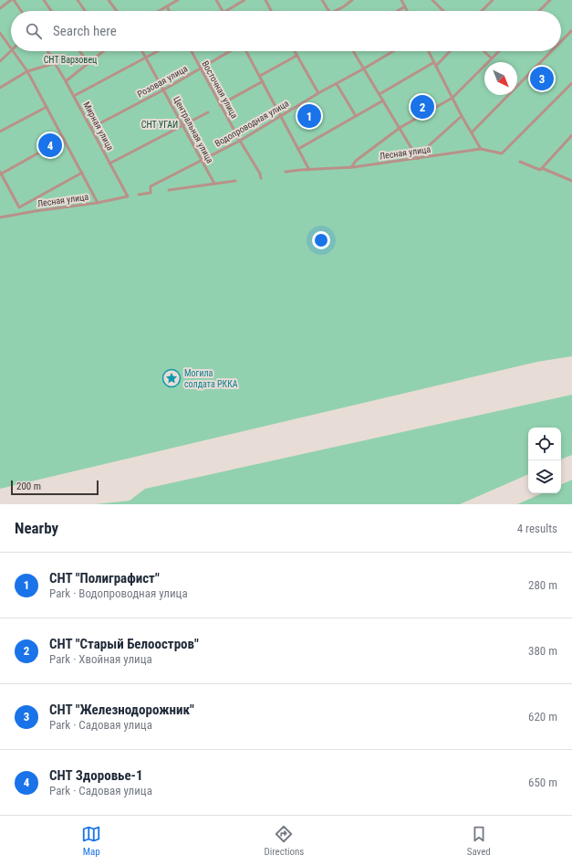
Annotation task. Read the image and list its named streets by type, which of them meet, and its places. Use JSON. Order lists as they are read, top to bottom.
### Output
{
  "streets": {
    "street": [
      "Розовая улица",
      "Восточная улица",
      "Водопроводная улица",
      "Мирная улица",
      "Центральная улица",
      "Лесная улица"
    ]
  },
  "crossings": [
    ["Розовая улица", "Восточная улица"],
    ["Розовая улица", "Мирная улица"],
    ["Розовая улица", "Центральная улица"],
    ["Восточная улица", "Водопроводная улица"],
    ["Водопроводная улица", "Центральная улица"],
    ["Мирная улица", "Лесная улица"]
  ],
  "parks": ["СНТ Варзовец", "СНТ УГАИ"],
  "places": {
    "place": ["Могила солдата РККА"]
  },
  "scale_bar": "200 m",
  "north": "bottom right",
  "page": {
    "search": "Search here",
    "pins": [
      "3",
      "2",
      "1",
      "4"
    ],
    "scale": "200 m",
    "heading": ["Nearby", "4 results"],
    "list": [
      {
        "mark": "1",
        "name": "СНТ \"Полиграфист\"",
        "note": "Park · Водопроводная улица",
        "value": "280 m"
      },
      {
        "mark": "2",
        "name": "СНТ \"Старый Белоостров\"",
        "note": "Park · Хвойная улица",
        "value": "380 m"
      },
      {
        "mark": "3",
        "name": "СНТ \"Железнодорожник\"",
        "note": "Park · Садовая улица",
        "value": "620 m"
      },
      {
        "mark": "4",
        "name": "СНТ Здоровье-1",
        "note": "Park · Садовая улица",
        "value": "650 m"
      }
    ],
    "nav": ["Map", "Directions", "Saved"]
  }
}
